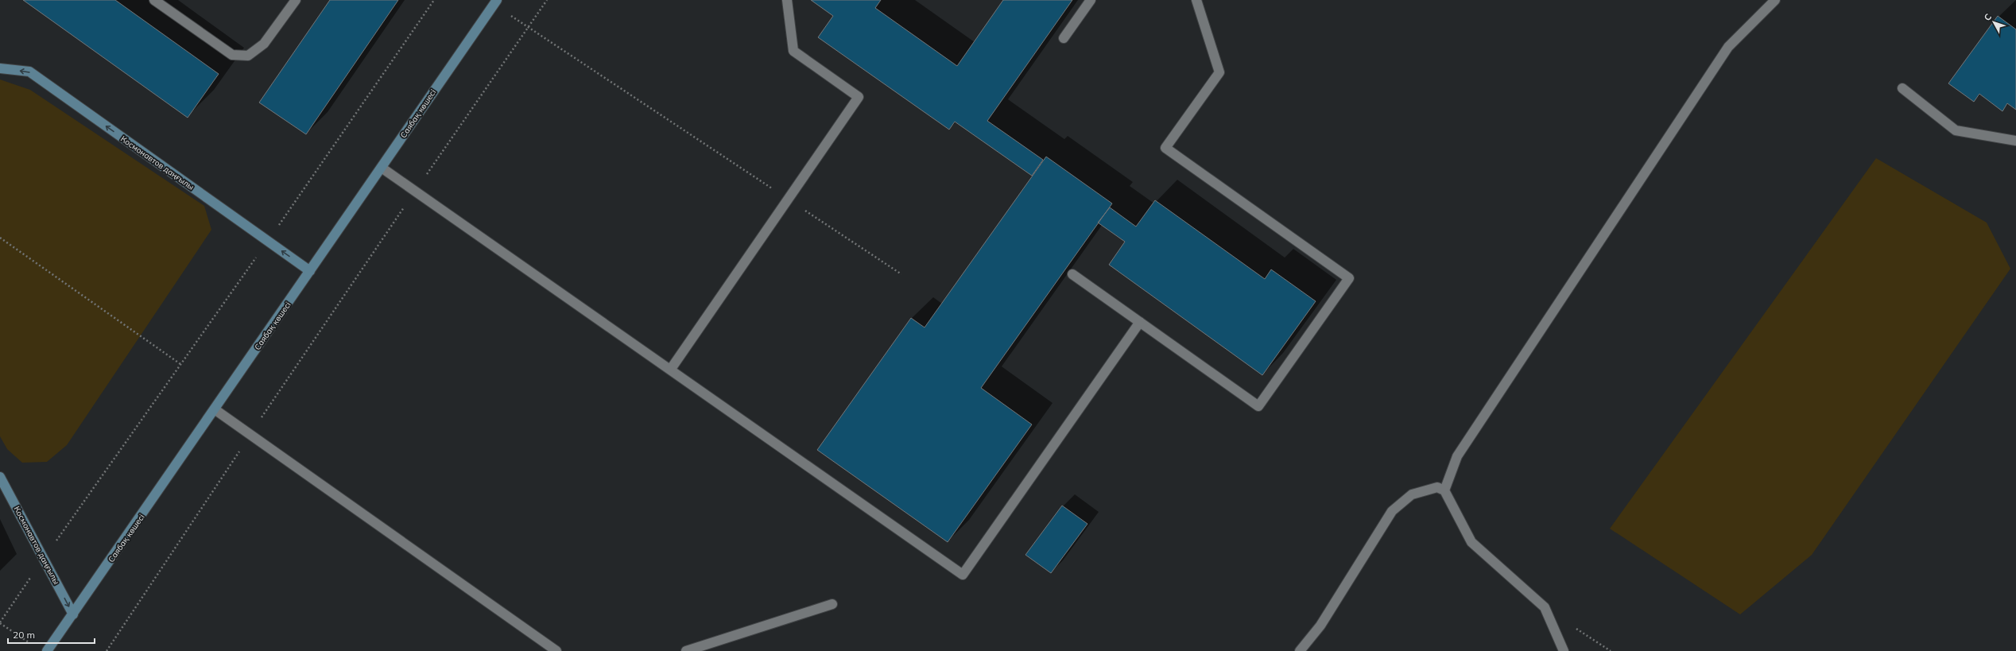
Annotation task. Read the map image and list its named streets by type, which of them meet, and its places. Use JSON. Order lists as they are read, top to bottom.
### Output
{
  "streets": {
    "street": ["Саябақ көшесі", "Космонавтов даңғылы"]
  },
  "crossings": [
    ["Саябақ көшесі", "Космонавтов даңғылы"]
  ],
  "scale_bar": "20 m",
  "north": "top left"
}
